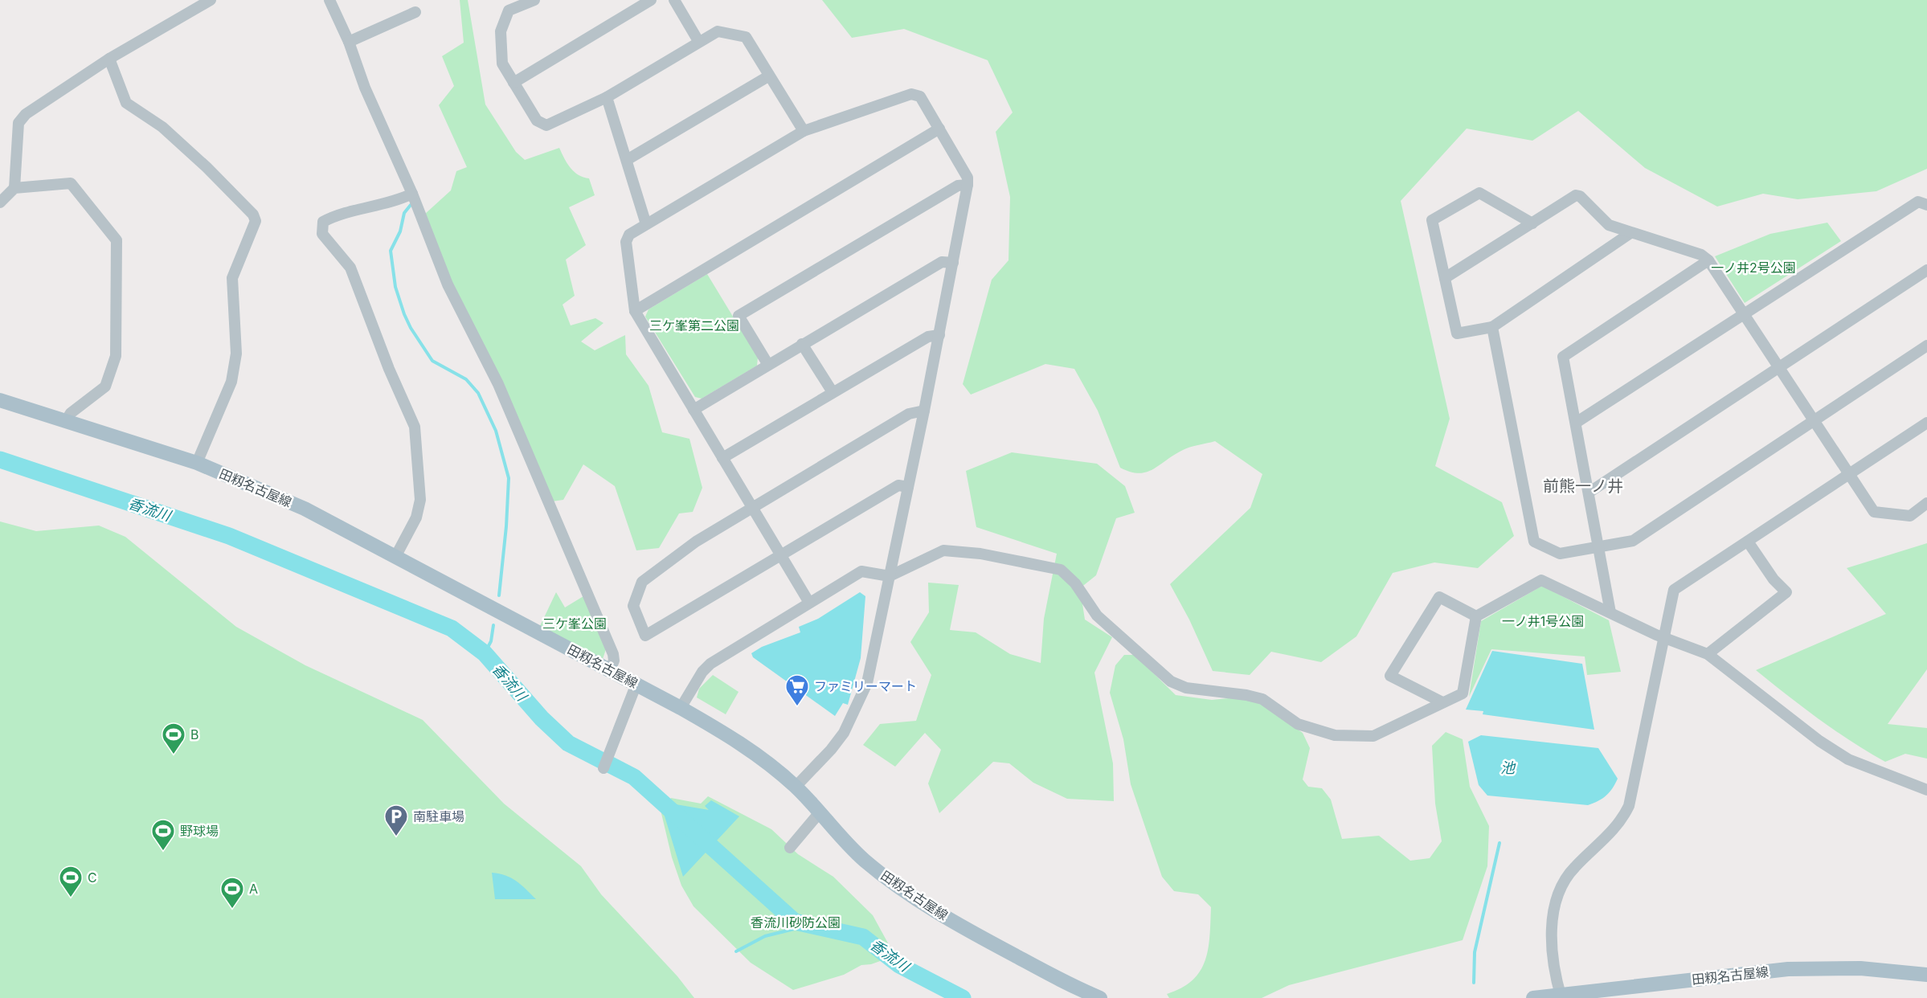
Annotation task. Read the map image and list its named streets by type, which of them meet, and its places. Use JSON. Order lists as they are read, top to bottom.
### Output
{
  "streets": {
    "main road": ["田籾名古屋線"]
  },
  "districts": ["前熊一ノ井"],
  "water": ["香流川", "池"],
  "parks": [
    "一ノ井2号公園",
    "三ケ峯第二公園",
    "一ノ井1号公園",
    "三ケ峯公園",
    "香流川砂防公園"
  ],
  "places": {
    "supermarket": ["ファミリーマート"],
    "sports": [
      "B",
      "野球場",
      "C",
      "A"
    ],
    "parking": ["南駐車場"]
  }
}
